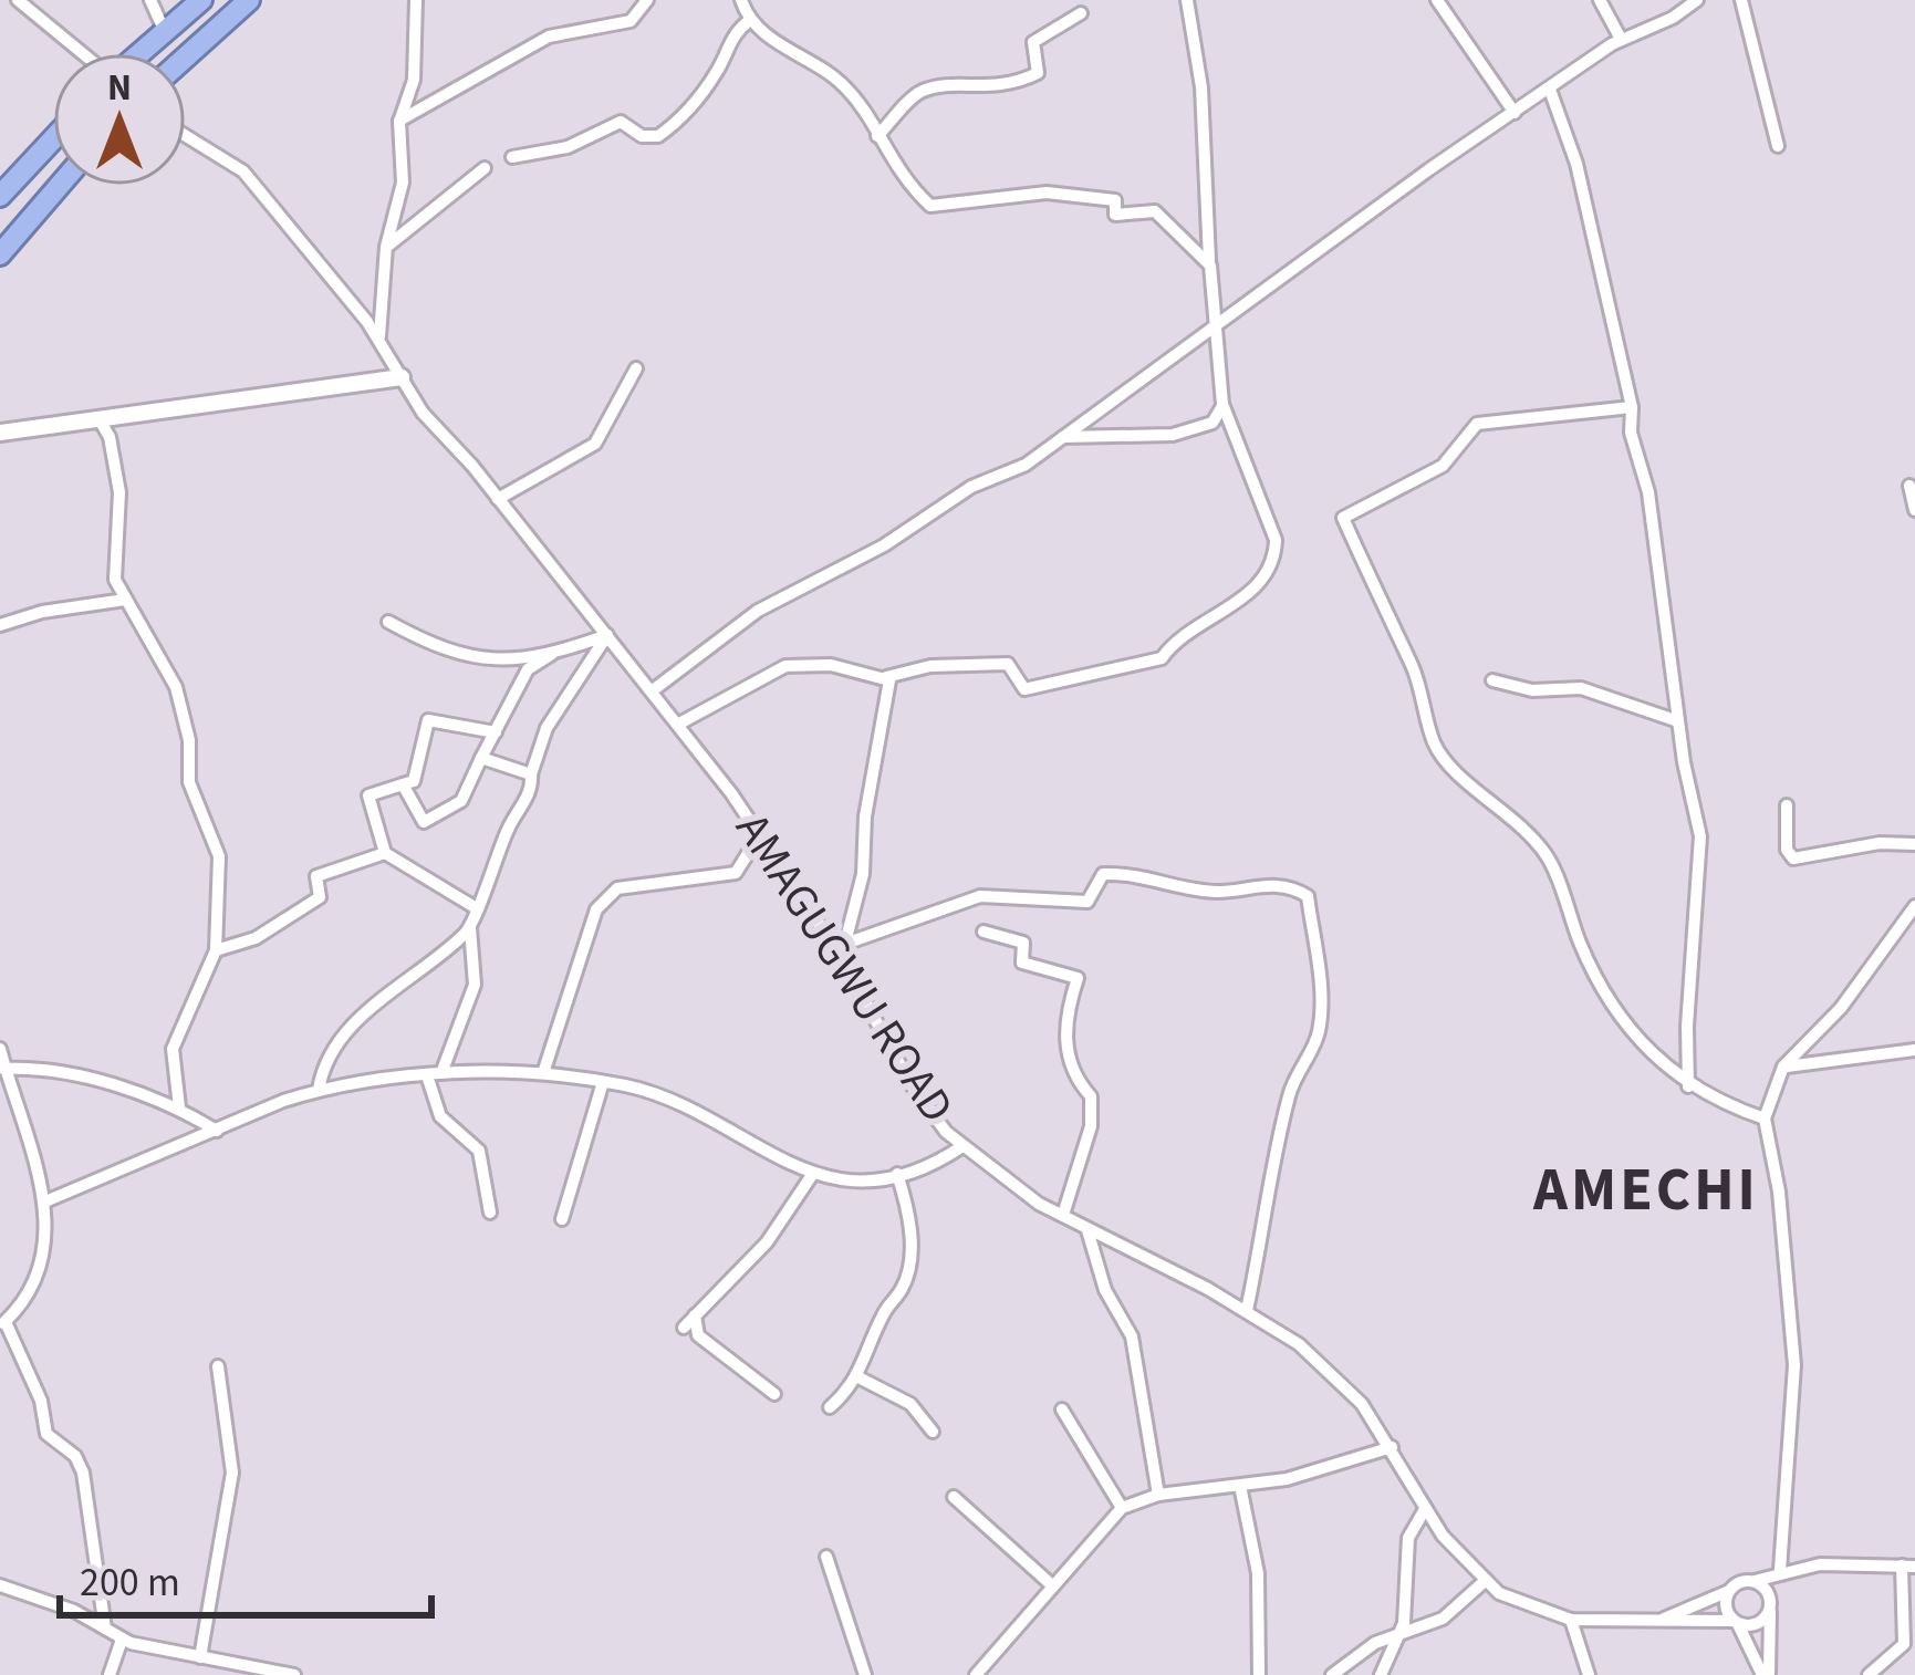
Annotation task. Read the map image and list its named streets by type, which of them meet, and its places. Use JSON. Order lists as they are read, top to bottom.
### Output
{
  "streets": {
    "street": ["AMAGUGWU ROAD"]
  },
  "districts": ["AMECHI"],
  "scale_bar": "200 m",
  "north": "top"
}
